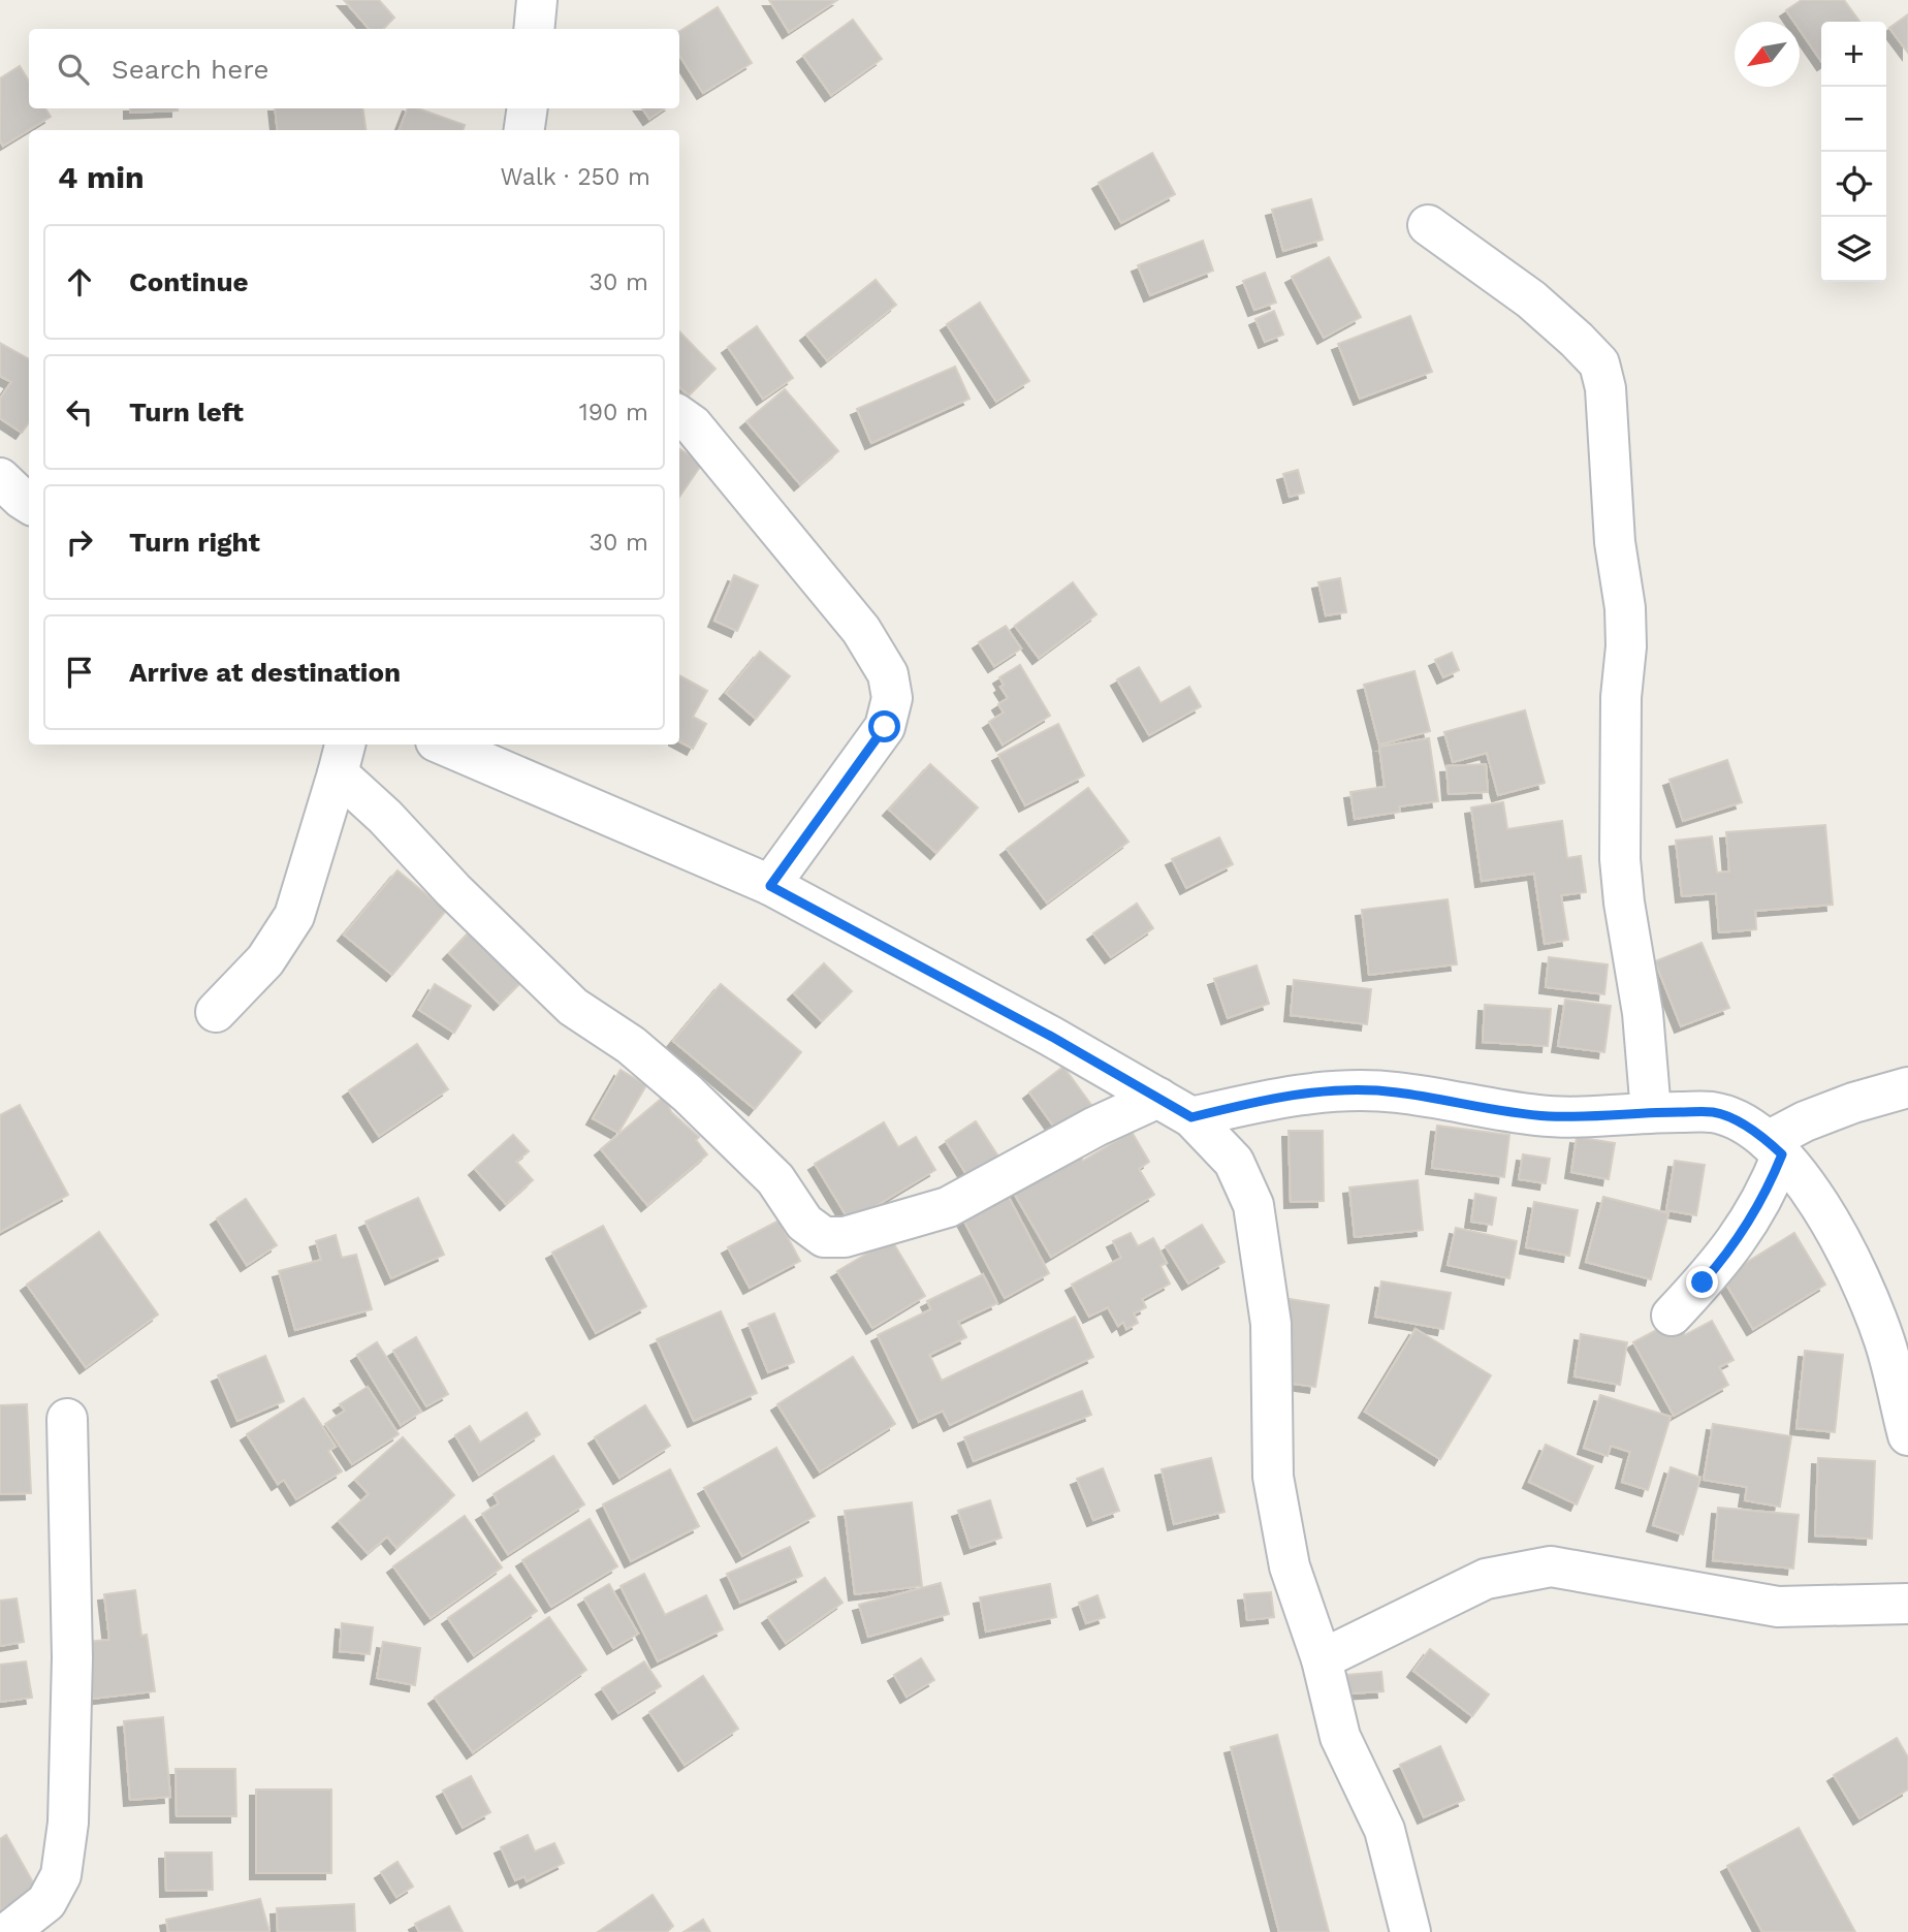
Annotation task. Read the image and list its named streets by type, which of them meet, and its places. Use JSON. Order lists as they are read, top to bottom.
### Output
{
  "north": "bottom left",
  "page": {
    "map_buttons": ["+", "−"],
    "search": "Search here",
    "heading": ["4 min", "Walk · 250 m"],
    "list": [
      ["Continue", "30 m"],
      ["Turn left", "190 m"],
      ["Turn right", "30 m"],
      "Arrive at destination"
    ]
  }
}
